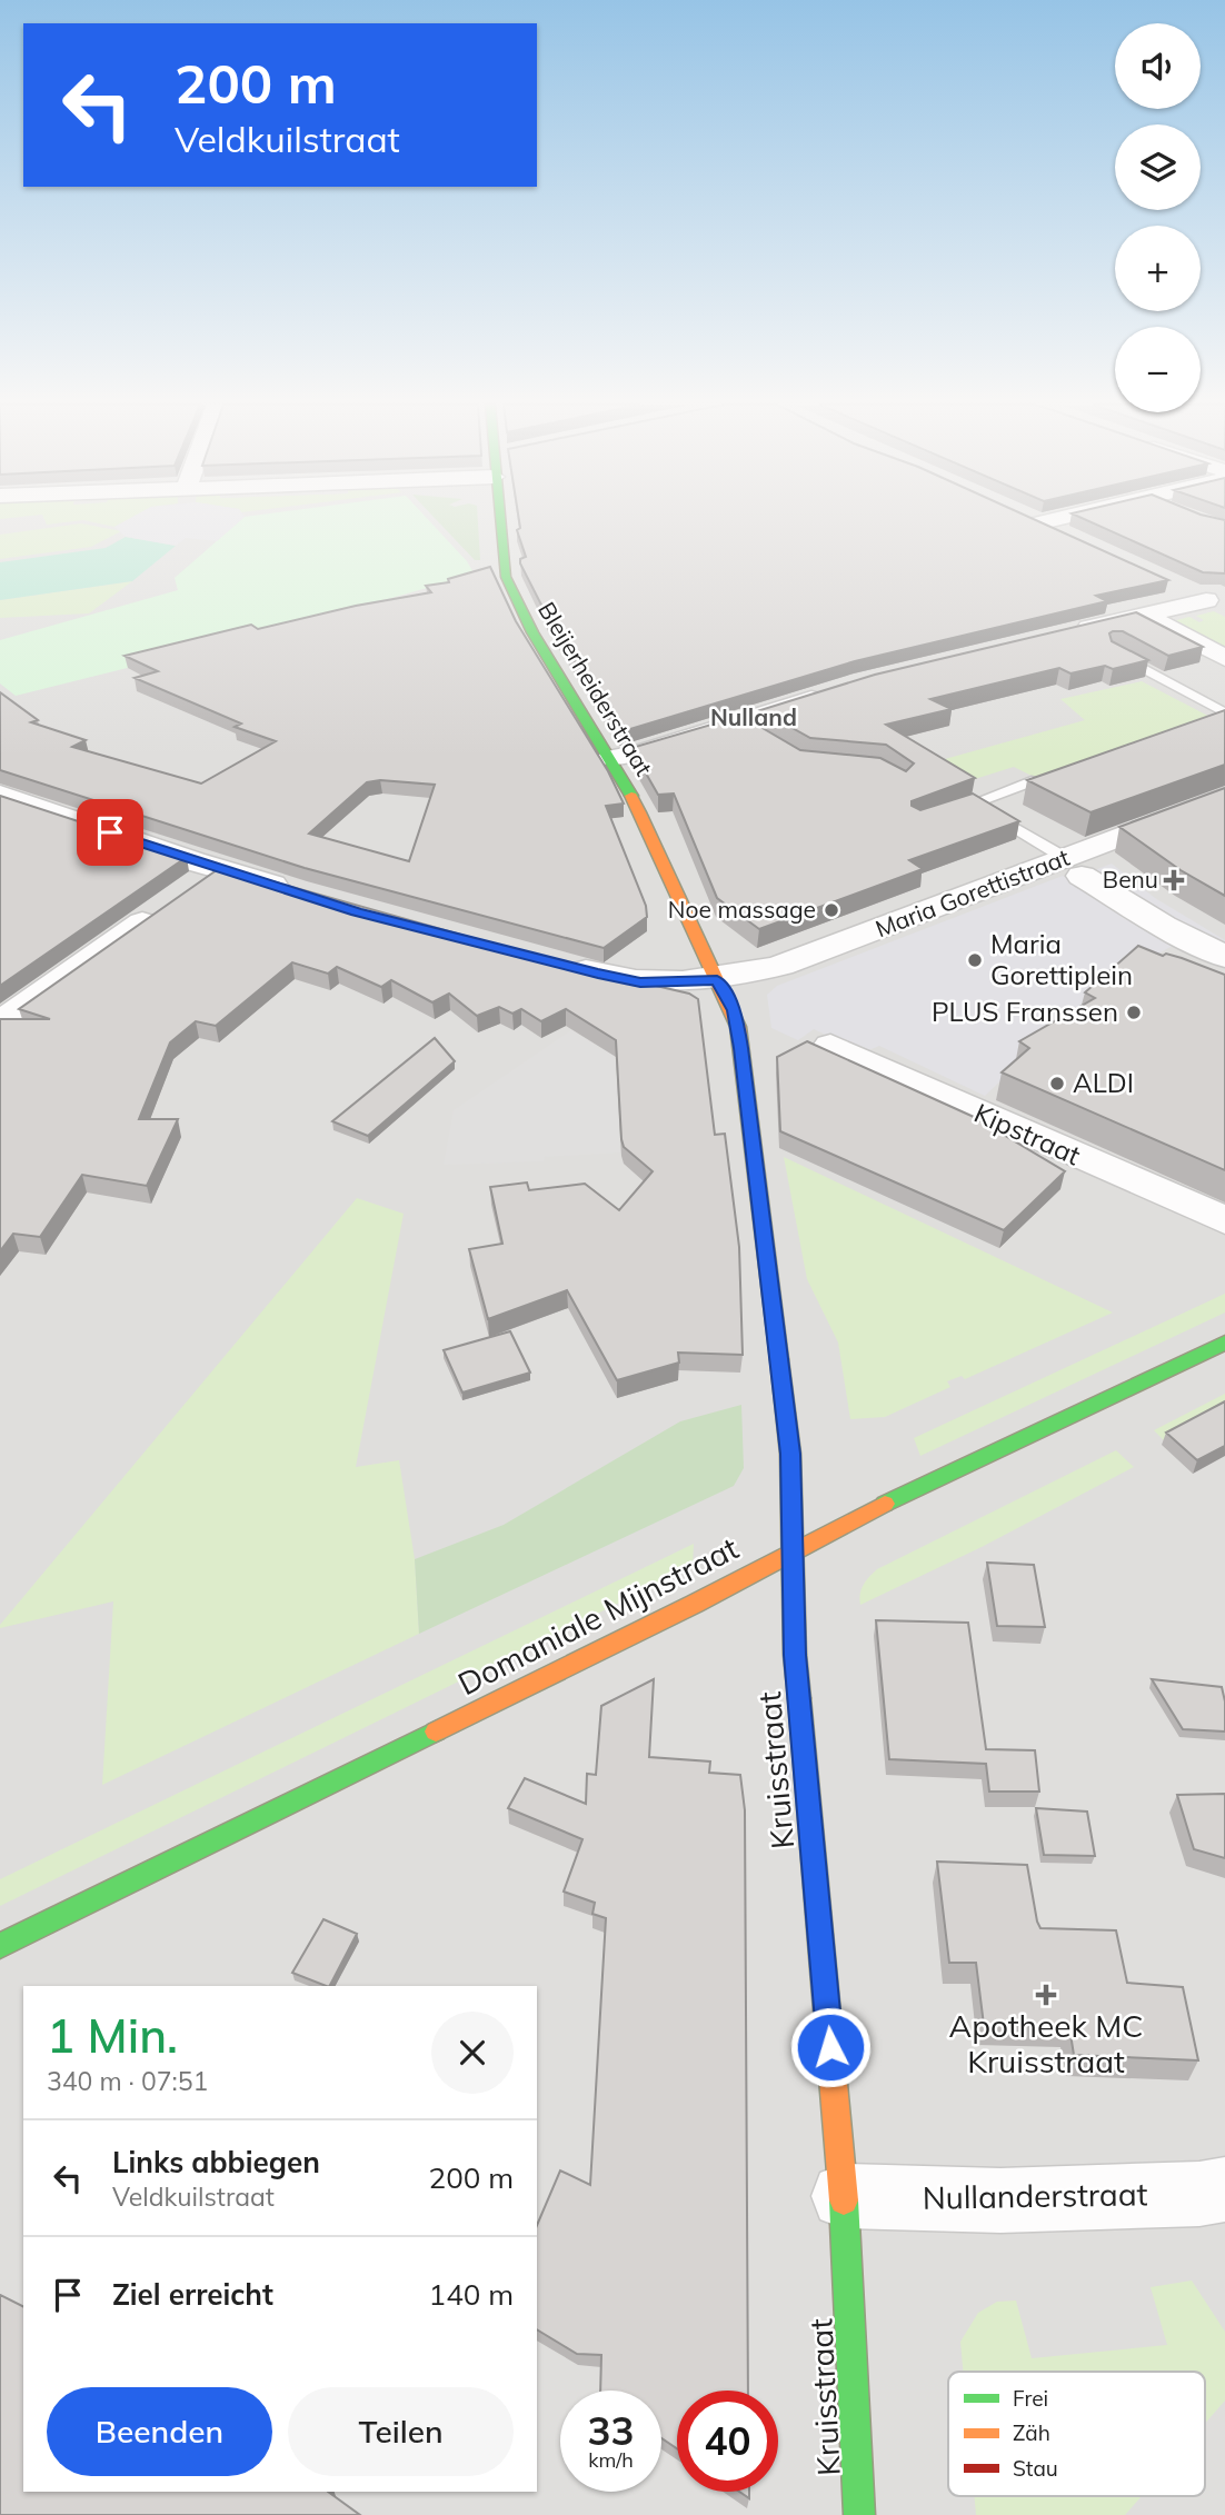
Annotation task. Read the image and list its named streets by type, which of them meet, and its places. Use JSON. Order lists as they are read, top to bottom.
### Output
{
  "streets": {
    "street": [
      "Bleijerheiderstraat",
      "Maria Gorettistraat",
      "Kipstraat",
      "Domaniale Mijnstraat",
      "Kruisstraat",
      "Nullanderstraat"
    ]
  },
  "crossings": [
    ["Bleijerheiderstraat", "Maria Gorettistraat"],
    ["Bleijerheiderstraat", "Kruisstraat"],
    ["Maria Gorettistraat", "Kruisstraat"],
    ["Domaniale Mijnstraat", "Kruisstraat"],
    ["Kruisstraat", "Nullanderstraat"]
  ],
  "districts": ["Nulland"],
  "places": {
    "health": ["Benu", "Apotheek MC Kruisstraat"],
    "other": [
      "Noe massage",
      "Maria Gorettiplein",
      "PLUS Franssen",
      "ALDI"
    ]
  },
  "legend": ["Frei", "Zäh", "Stau"],
  "page": {
    "map_buttons": ["+", "−"],
    "turn": ["200 m", "Veldkuilstraat"],
    "heading": ["1 Min.", "340 m · 07:51"],
    "list": [
      {
        "name": "Links abbiegen",
        "note": "Veldkuilstraat",
        "value": "200 m"
      },
      {
        "name": "Ziel erreicht",
        "value": "140 m"
      }
    ],
    "buttons": ["Beenden", "Teilen"],
    "speed": "33 km/h",
    "limit": "40"
  }
}
